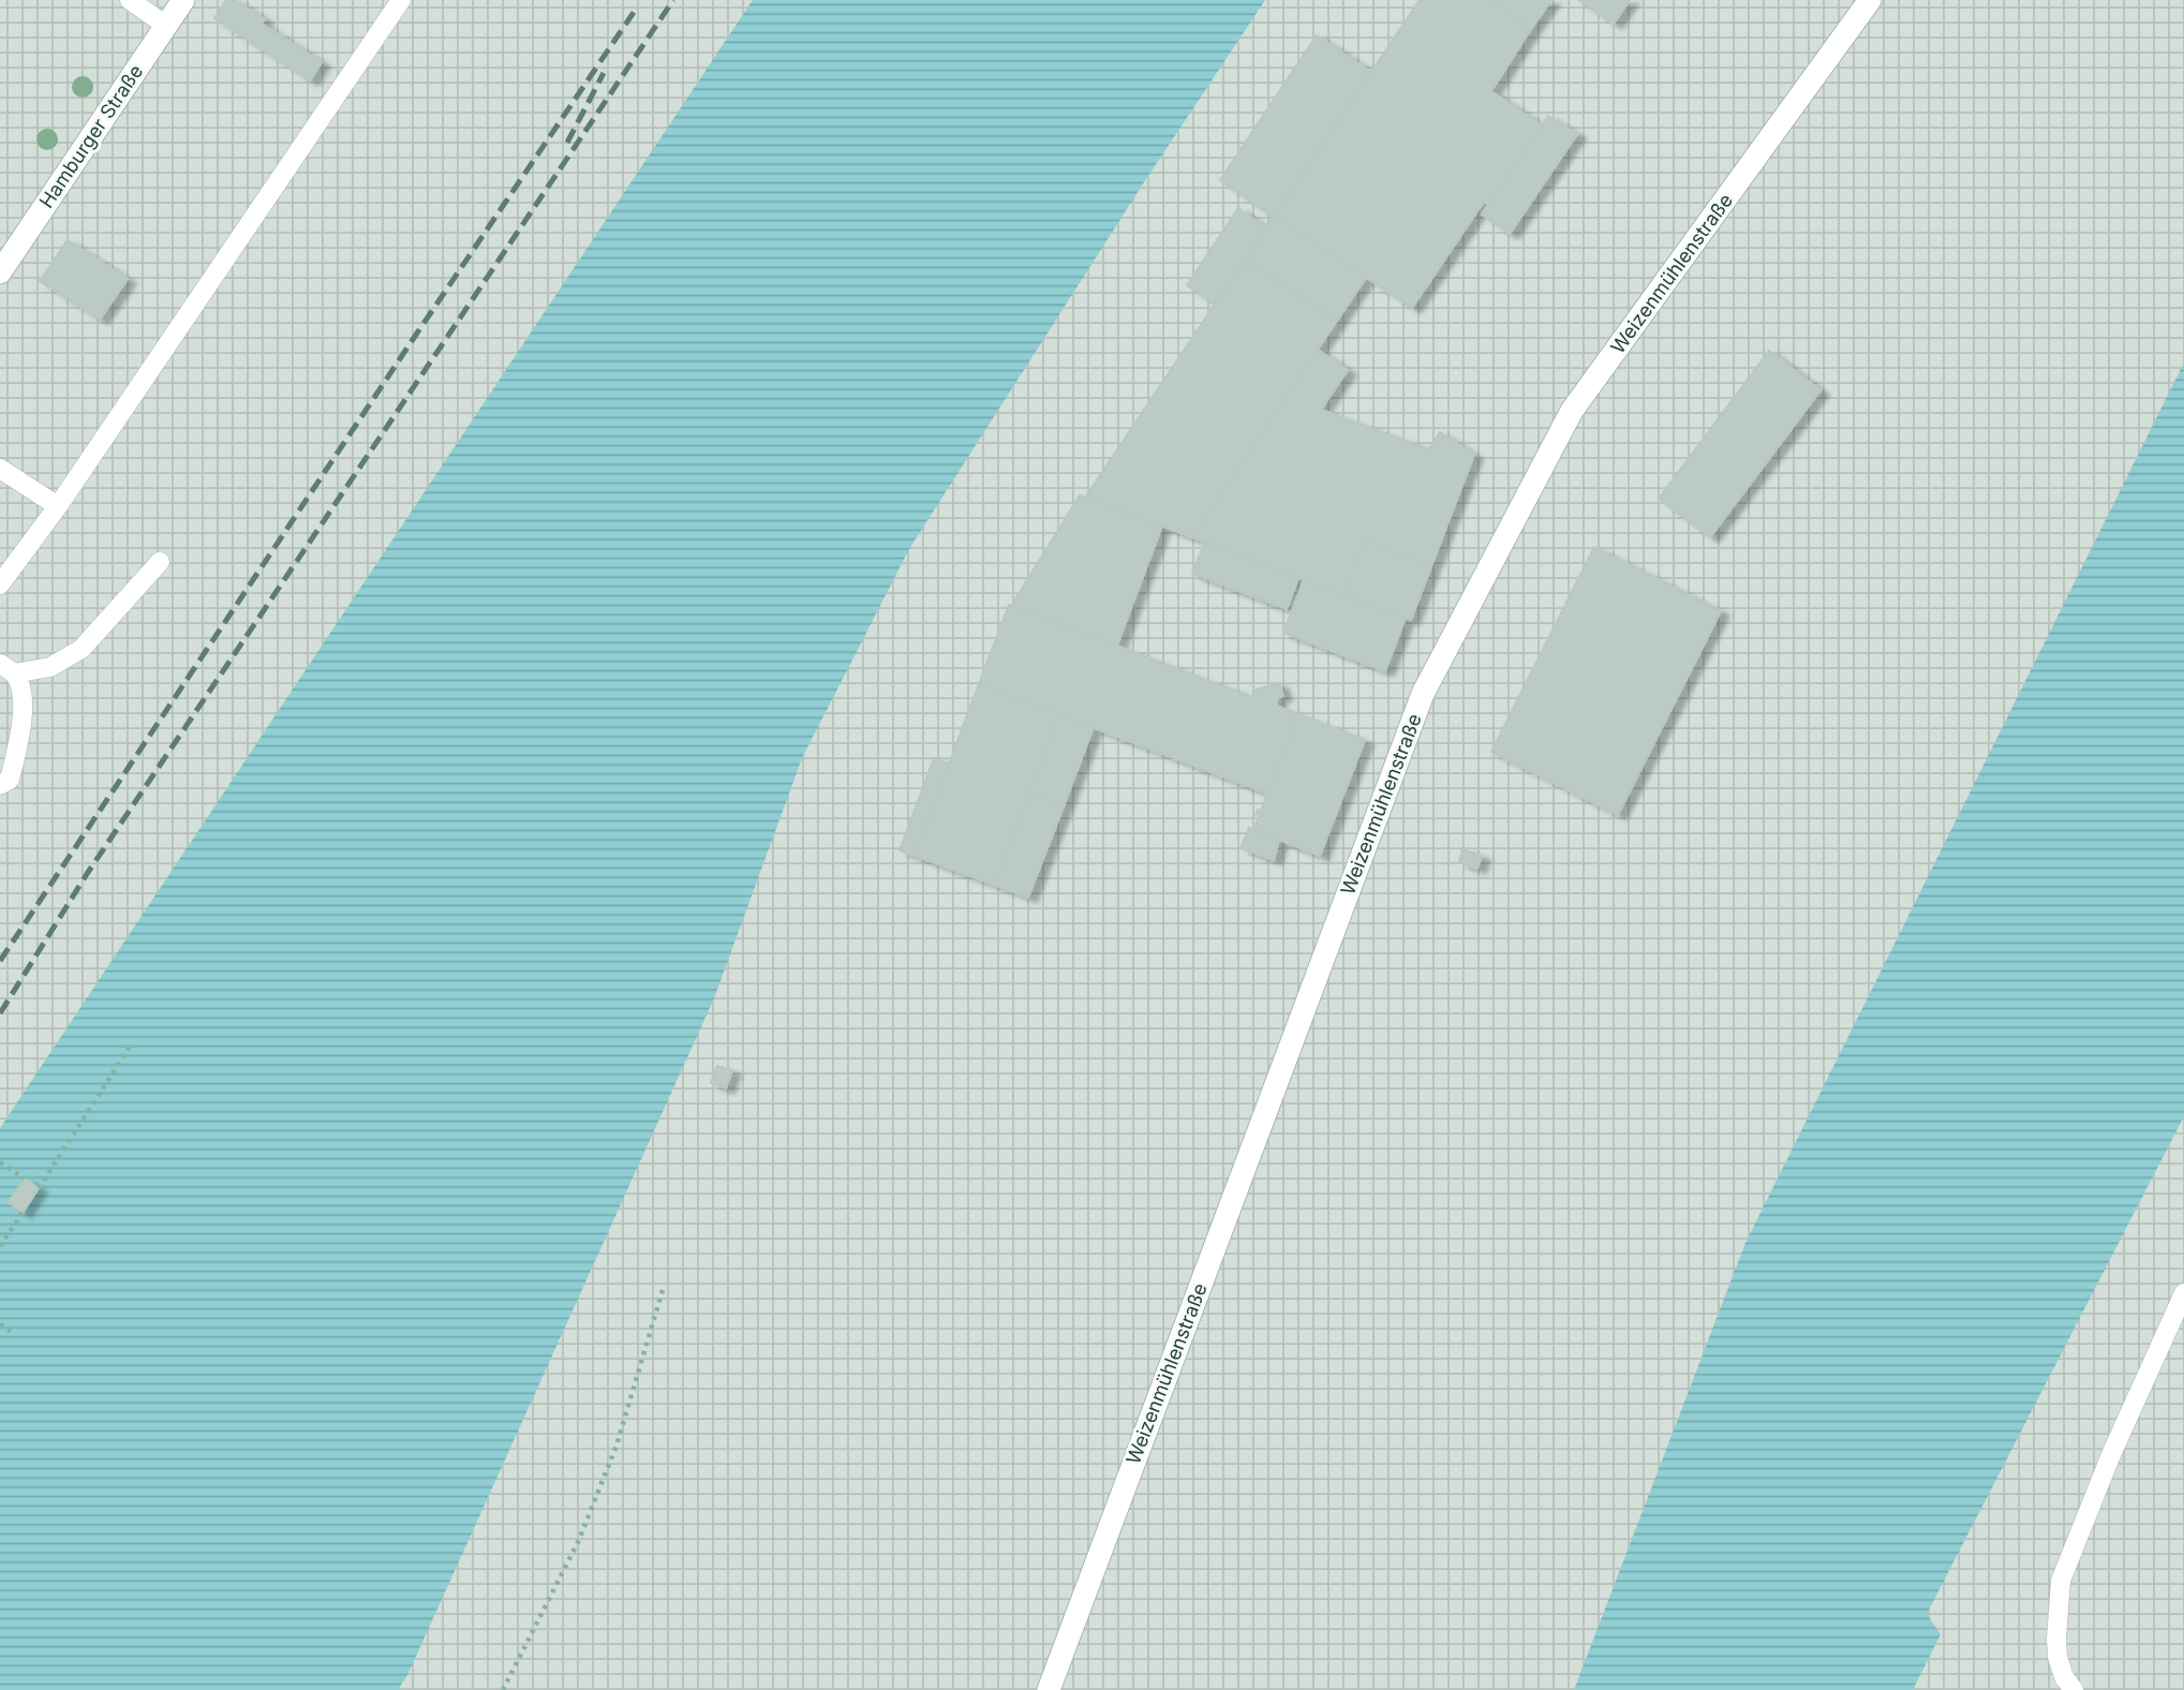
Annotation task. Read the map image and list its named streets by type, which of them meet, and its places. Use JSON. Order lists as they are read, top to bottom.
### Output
{
  "streets": {
    "street": ["Hamburger Straße", "Weizenmühlenstraße"]
  }
}
